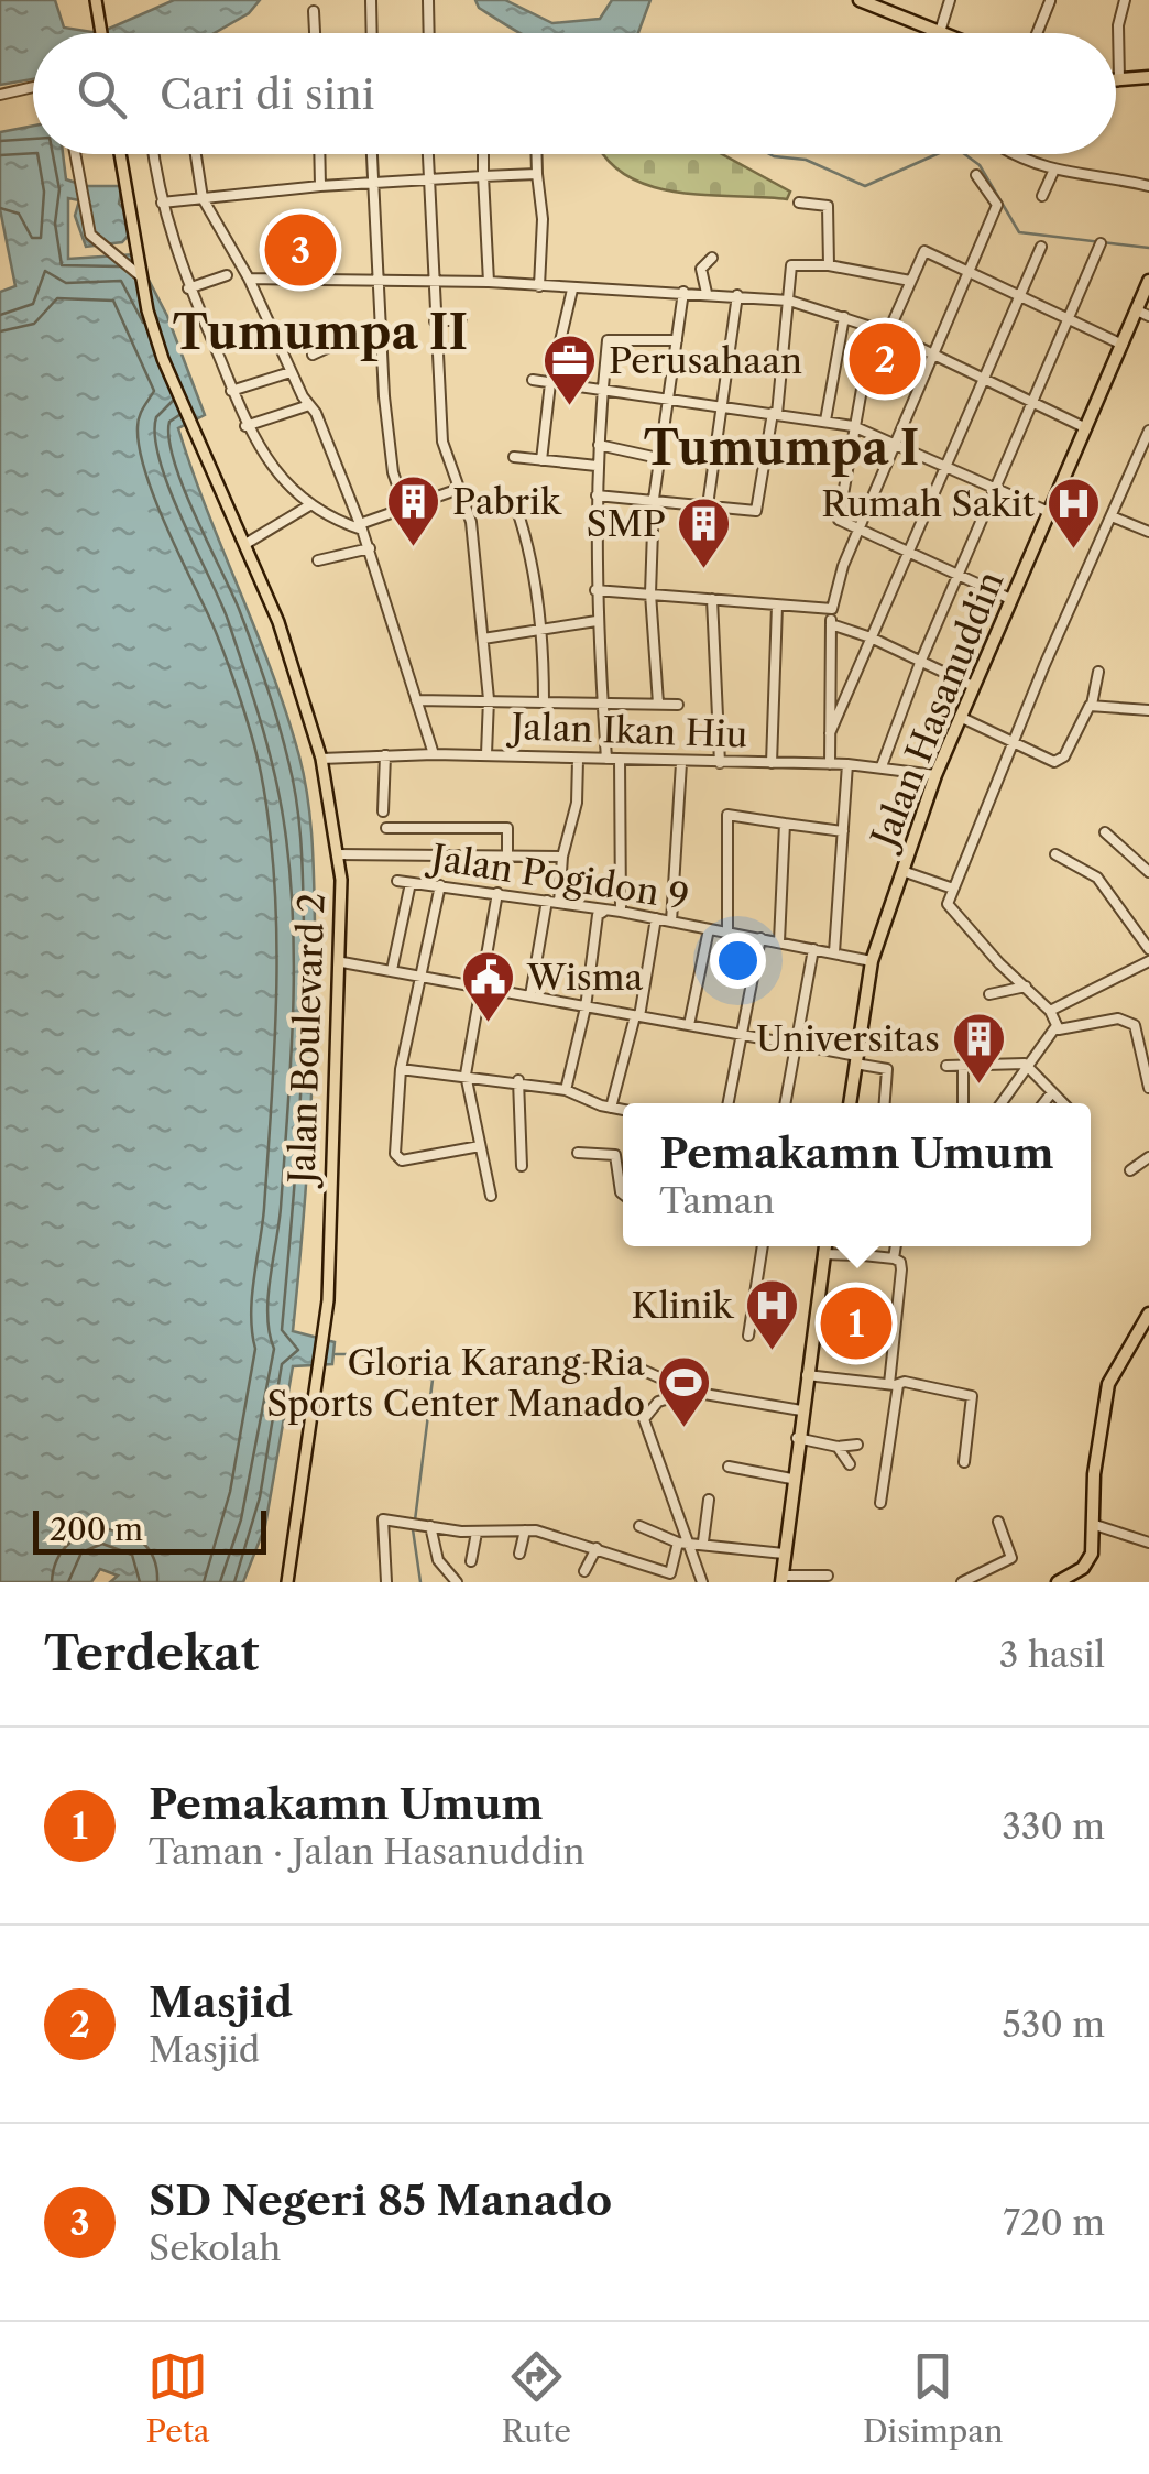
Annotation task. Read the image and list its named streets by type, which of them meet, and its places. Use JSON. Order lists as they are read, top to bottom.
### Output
{
  "streets": {
    "highway": ["Jalan Hasanuddin"],
    "main road": ["Jalan Boulevard 2"],
    "street": ["Jalan Ikan Hiu", "Jalan Pogidon 9"]
  },
  "crossings": [
    ["Jalan Hasanuddin", "Jalan Ikan Hiu"],
    ["Jalan Hasanuddin", "Jalan Pogidon 9"],
    ["Jalan Ikan Hiu", "Jalan Boulevard 2"]
  ],
  "districts": ["Tumumpa II", "Tumumpa I"],
  "places": {
    "office": ["Perusahaan"],
    "building": ["Pabrik", "SMP", "Universitas"],
    "hospital": ["Rumah Sakit", "Klinik"],
    "public building": ["Wisma"],
    "sports": ["Gloria Karang Ria Sports Center Manado"]
  },
  "scale_bar": "200 m",
  "page": {
    "search": "Cari di sini",
    "pins": ["3", "2", "1"],
    "popup": ["Pemakamn Umum", "Taman"],
    "scale": "200 m",
    "heading": ["Terdekat", "3 hasil"],
    "list": [
      {
        "mark": "1",
        "name": "Pemakamn Umum",
        "note": "Taman · Jalan Hasanuddin",
        "value": "330 m"
      },
      {
        "mark": "2",
        "name": "Masjid",
        "note": "Masjid",
        "value": "530 m"
      },
      {
        "mark": "3",
        "name": "SD Negeri 85 Manado",
        "note": "Sekolah",
        "value": "720 m"
      }
    ],
    "nav": ["Peta", "Rute", "Disimpan"]
  }
}
